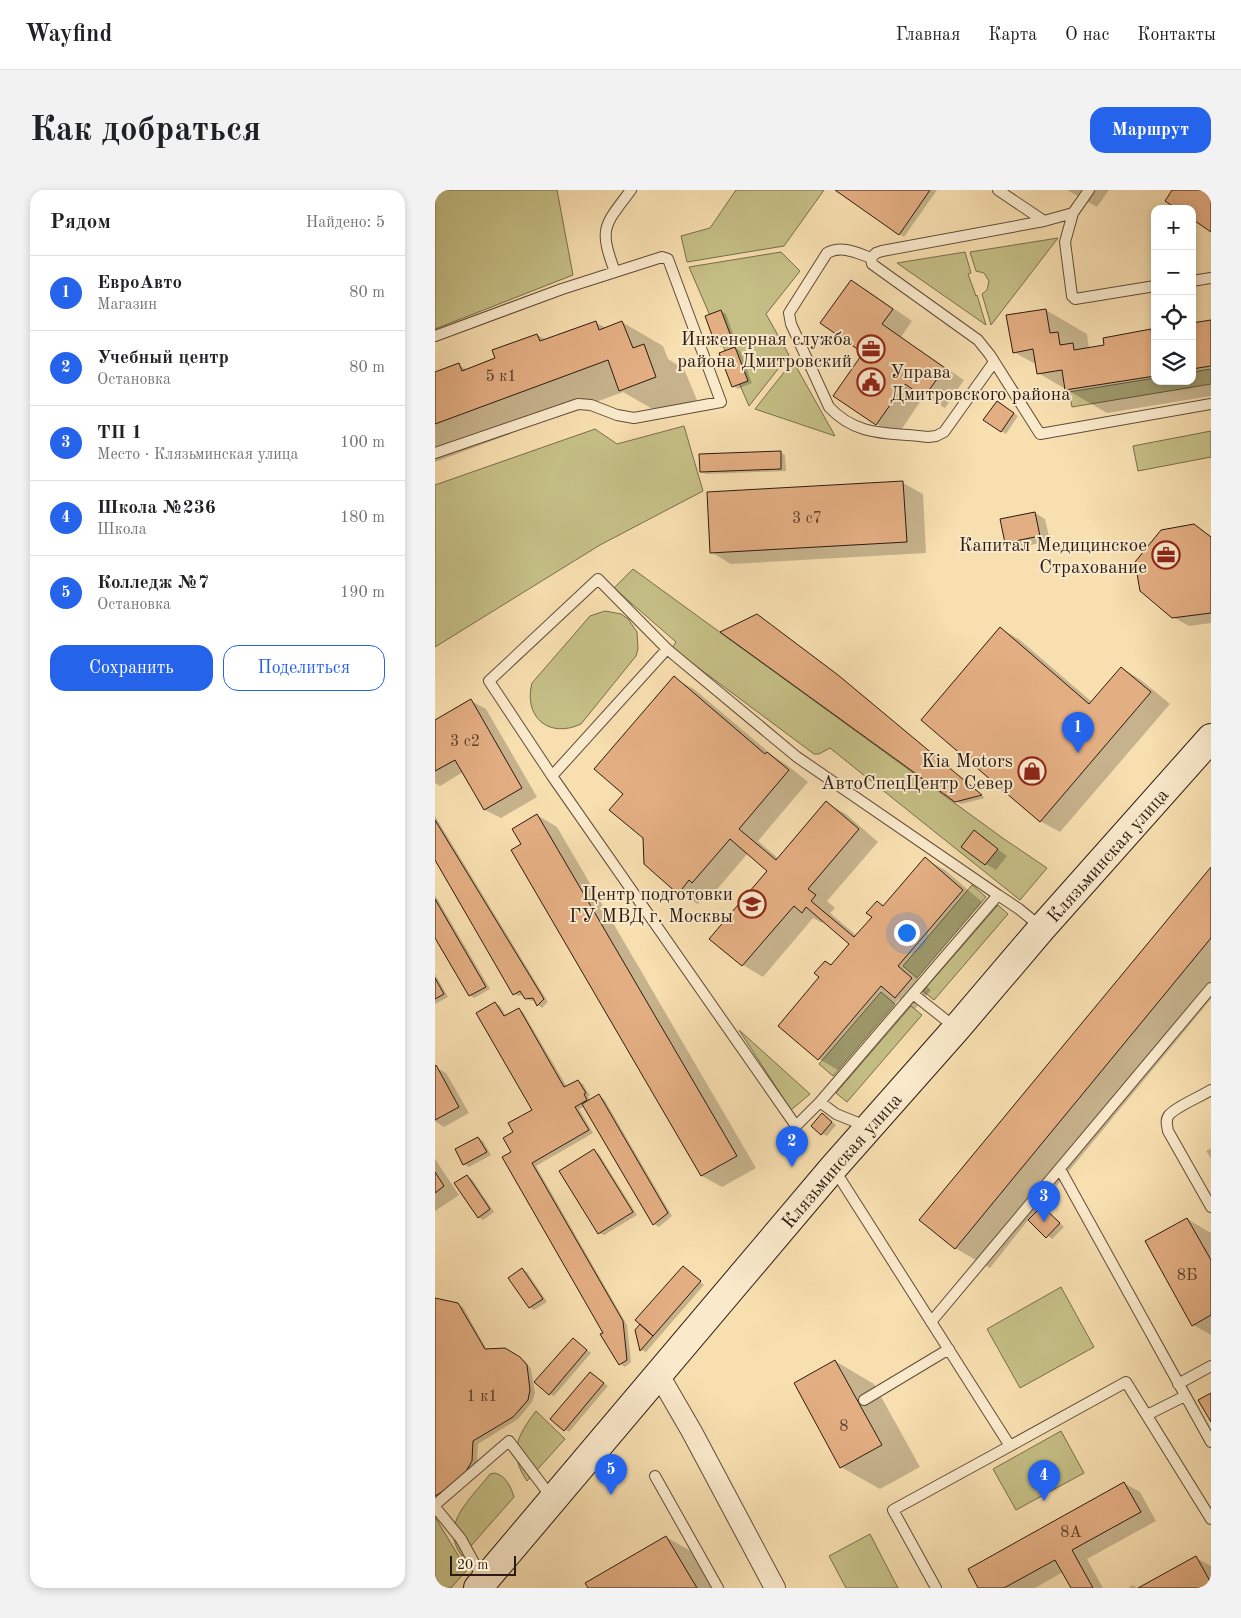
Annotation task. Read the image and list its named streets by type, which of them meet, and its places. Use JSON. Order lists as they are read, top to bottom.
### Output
{
  "streets": {
    "street": ["Клязьминская улица"]
  },
  "places": {
    "office": ["Инженерная служба района Дмитровский", "Капитал Медицинское Страхование"],
    "public building": ["Управа Дмитровского района"],
    "shop": ["Kia Motors АвтоСпецЦентр Север"],
    "school or university": ["Центр подготовки ГУ МВД г. Москвы"]
  },
  "house_numbers": [
    "5 к1",
    "3 с7",
    "3 с2",
    "8Б",
    "1 к1",
    "8",
    "8А"
  ],
  "scale_bar": "20 m",
  "page": {
    "header": "Wayfind",
    "nav": [
      "Главная",
      "Карта",
      "О нас",
      "Контакты"
    ],
    "buttons": [
      "Маршрут",
      ["Сохранить", "Поделиться"]
    ],
    "title": "Как добраться",
    "heading": ["Рядом", "Найдено: 5"],
    "map_buttons": ["+", "−"],
    "list": [
      {
        "mark": "1",
        "name": "ЕвроАвто",
        "note": "Магазин",
        "value": "80 m"
      },
      {
        "mark": "2",
        "name": "Учебный центр",
        "note": "Остановка",
        "value": "80 m"
      },
      {
        "mark": "3",
        "name": "ТП 1",
        "note": "Место · Клязьминская улица",
        "value": "100 m"
      },
      {
        "mark": "4",
        "name": "Школа №236",
        "note": "Школа",
        "value": "180 m"
      },
      {
        "mark": "5",
        "name": "Колледж №7",
        "note": "Остановка",
        "value": "190 m"
      }
    ],
    "pins": [
      "1",
      "2",
      "3",
      "5",
      "4"
    ],
    "scale": "20 m"
  }
}
